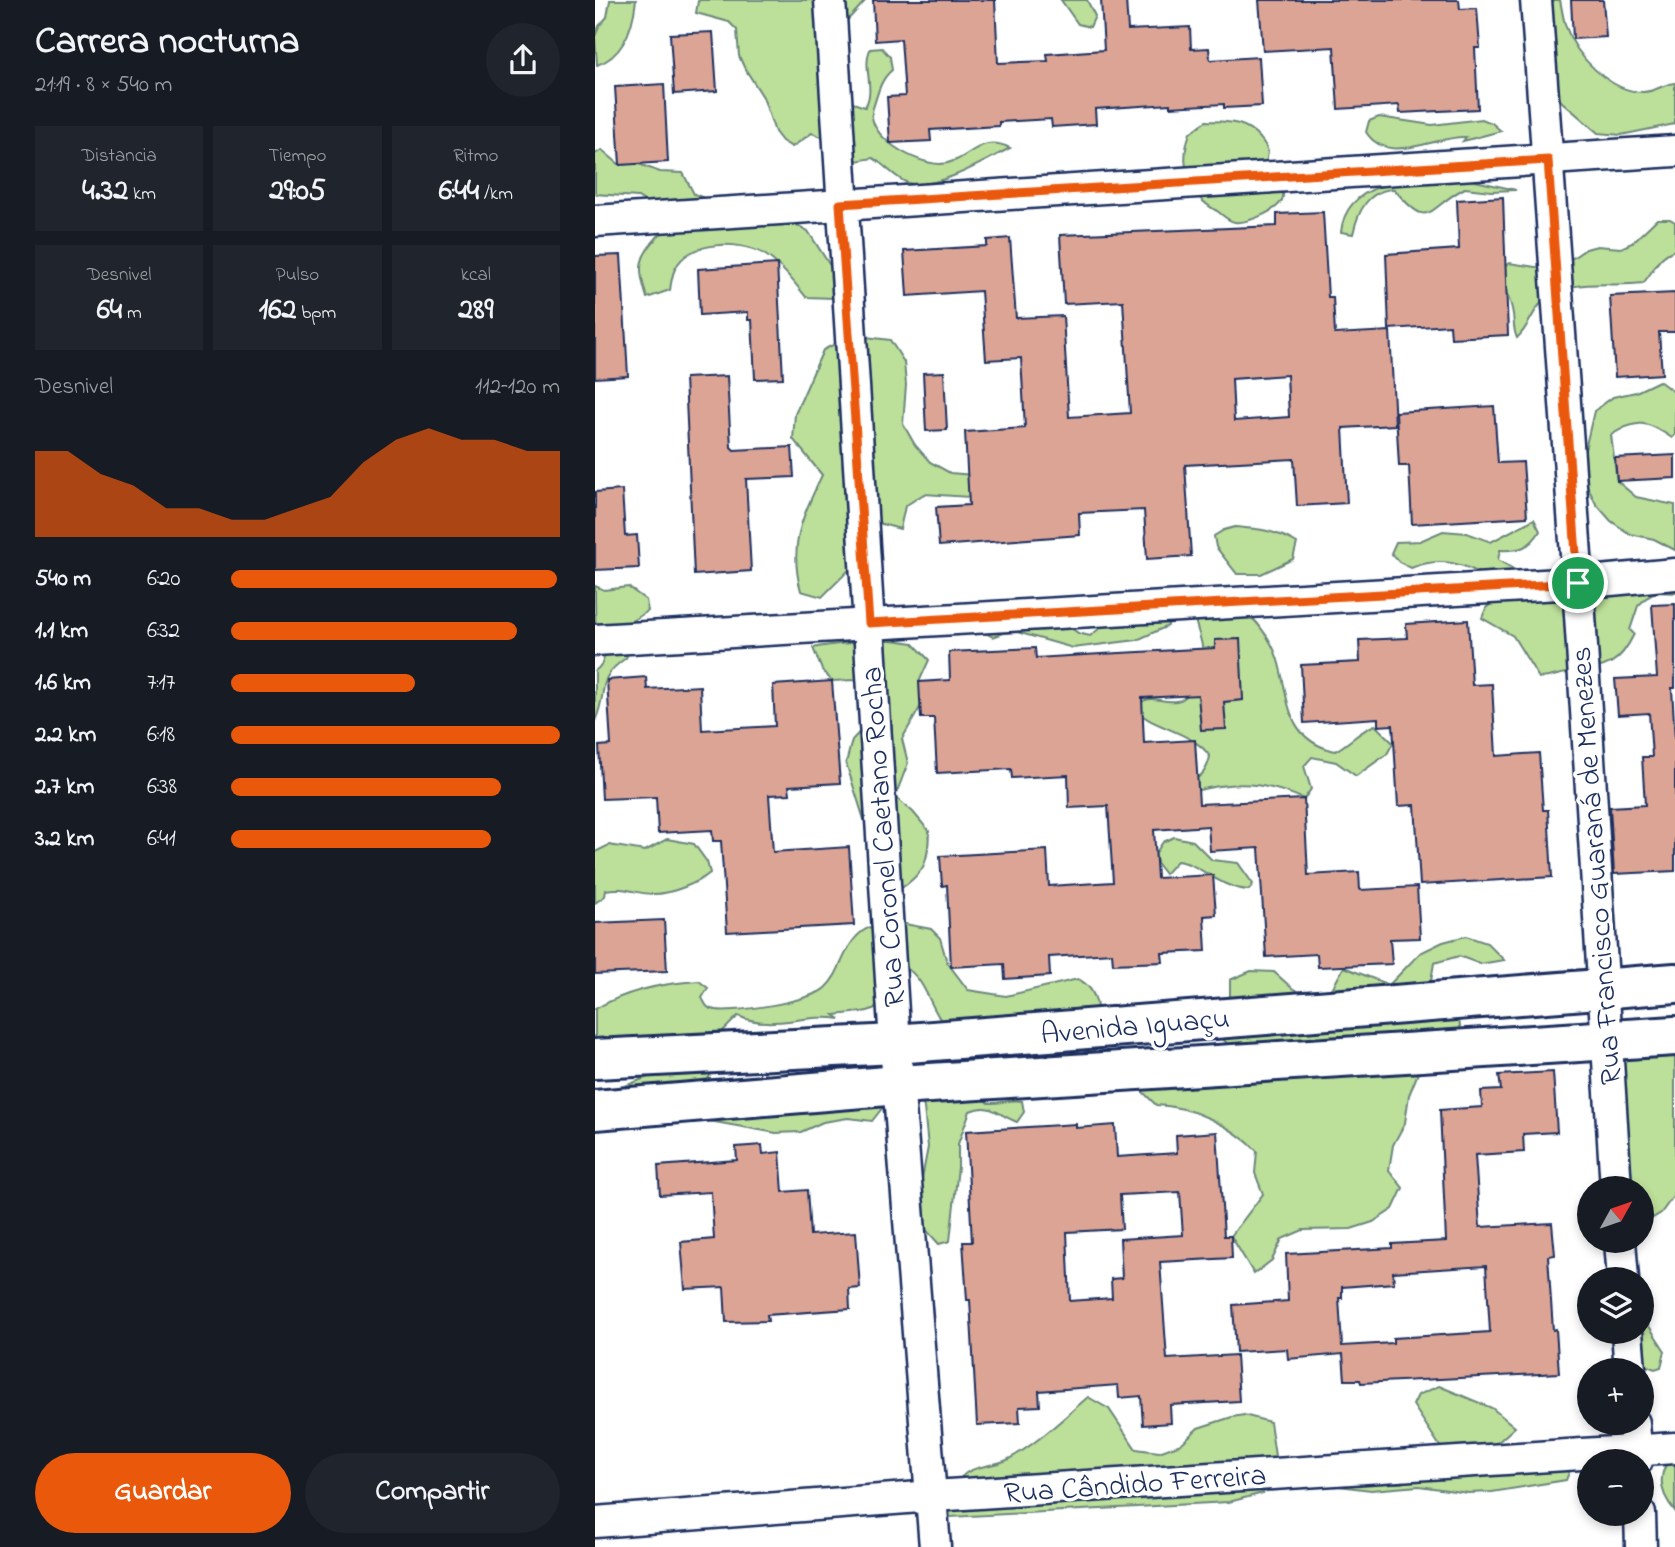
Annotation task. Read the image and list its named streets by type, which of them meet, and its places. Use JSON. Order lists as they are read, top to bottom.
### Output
{
  "streets": {
    "street": [
      "Rua Coronel Caetano Rocha",
      "Rua Francisco Guaraná de Menezes",
      "Avenida Iguaçu",
      "Rua Cândido Ferreira"
    ]
  },
  "crossings": [
    ["Rua Coronel Caetano Rocha", "Avenida Iguaçu"],
    ["Rua Coronel Caetano Rocha", "Rua Cândido Ferreira"],
    ["Rua Francisco Guaraná de Menezes", "Avenida Iguaçu"]
  ],
  "north": "top right",
  "page": {
    "heading": ["Carrera nocturna", "21:19 · 8 × 540 m"],
    "stats": [
      ["Distancia", "4.32 km"],
      ["Tiempo", "29:05"],
      ["Ritmo", "6:44 /km"],
      ["Desnivel", "64 m"],
      ["Pulso", "162 bpm"],
      ["kcal", "289"]
    ],
    "chart": ["Desnivel", "112–120 m"],
    "list": [
      {
        "name": "540 m",
        "note": "6:20"
      },
      {
        "name": "1.1 km",
        "note": "6:32"
      },
      {
        "name": "1.6 km",
        "note": "7:17"
      },
      {
        "name": "2.2 km",
        "note": "6:18"
      },
      {
        "name": "2.7 km",
        "note": "6:38"
      },
      {
        "name": "3.2 km",
        "note": "6:41"
      }
    ],
    "map_buttons": ["+", "−"],
    "buttons": ["Guardar", "Compartir"]
  }
}
